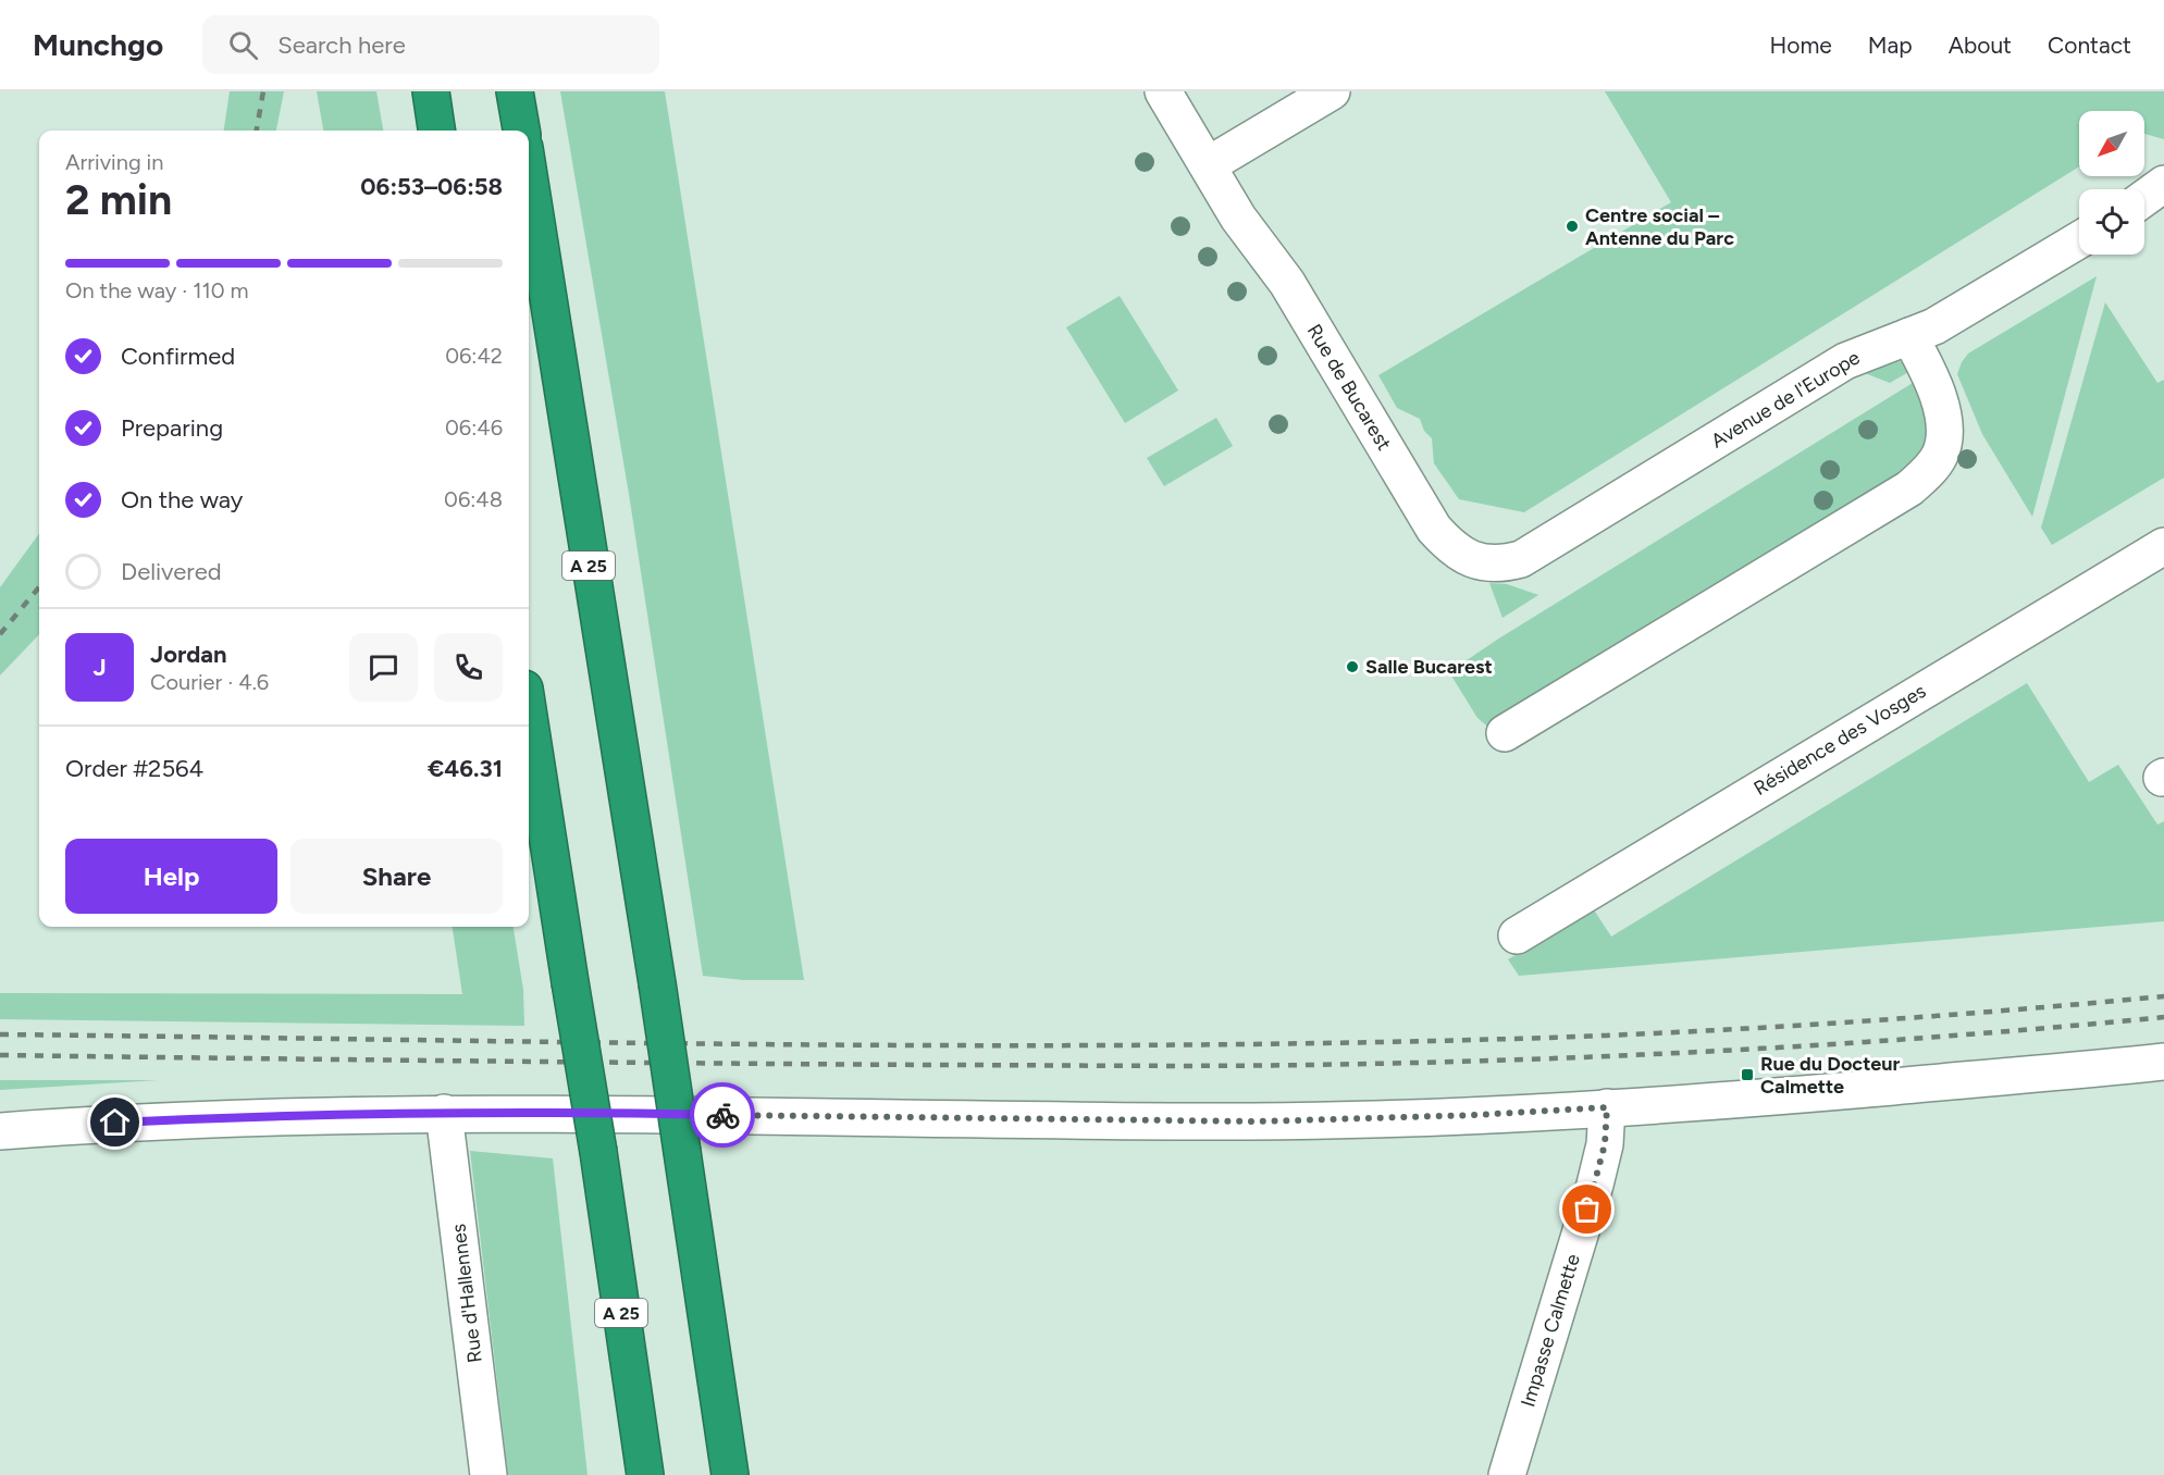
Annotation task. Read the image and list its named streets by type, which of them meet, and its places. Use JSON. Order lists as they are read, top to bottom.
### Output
{
  "streets": {
    "highway": ["A 25"],
    "street": [
      "Rue de Bucarest",
      "Avenue de l'Europe",
      "Résidence des Vosges",
      "Rue d'Hallennes",
      "Impasse Calmette"
    ]
  },
  "crossings": [
    ["Rue de Bucarest", "Avenue de l'Europe"]
  ],
  "places": {
    "other": ["Centre social – Antenne du Parc", "Salle Bucarest"],
    "transit": ["Rue du Docteur Calmette"]
  },
  "north": "bottom left",
  "page": {
    "header": "Munchgo",
    "search": "Search here",
    "nav": [
      "Home",
      "Map",
      "About",
      "Contact"
    ],
    "heading": ["2 min", "Arriving in", "06:53–06:58"],
    "panel": [
      "Jordan",
      "Courier · 4.6",
      "Order #2564",
      "€46.31"
    ],
    "bar": "On the way · 110 m",
    "list": [
      ["Confirmed", "06:42"],
      ["Preparing", "06:46"],
      ["On the way", "06:48"],
      "Delivered"
    ],
    "round": "J",
    "buttons": ["Help", "Share"]
  }
}
